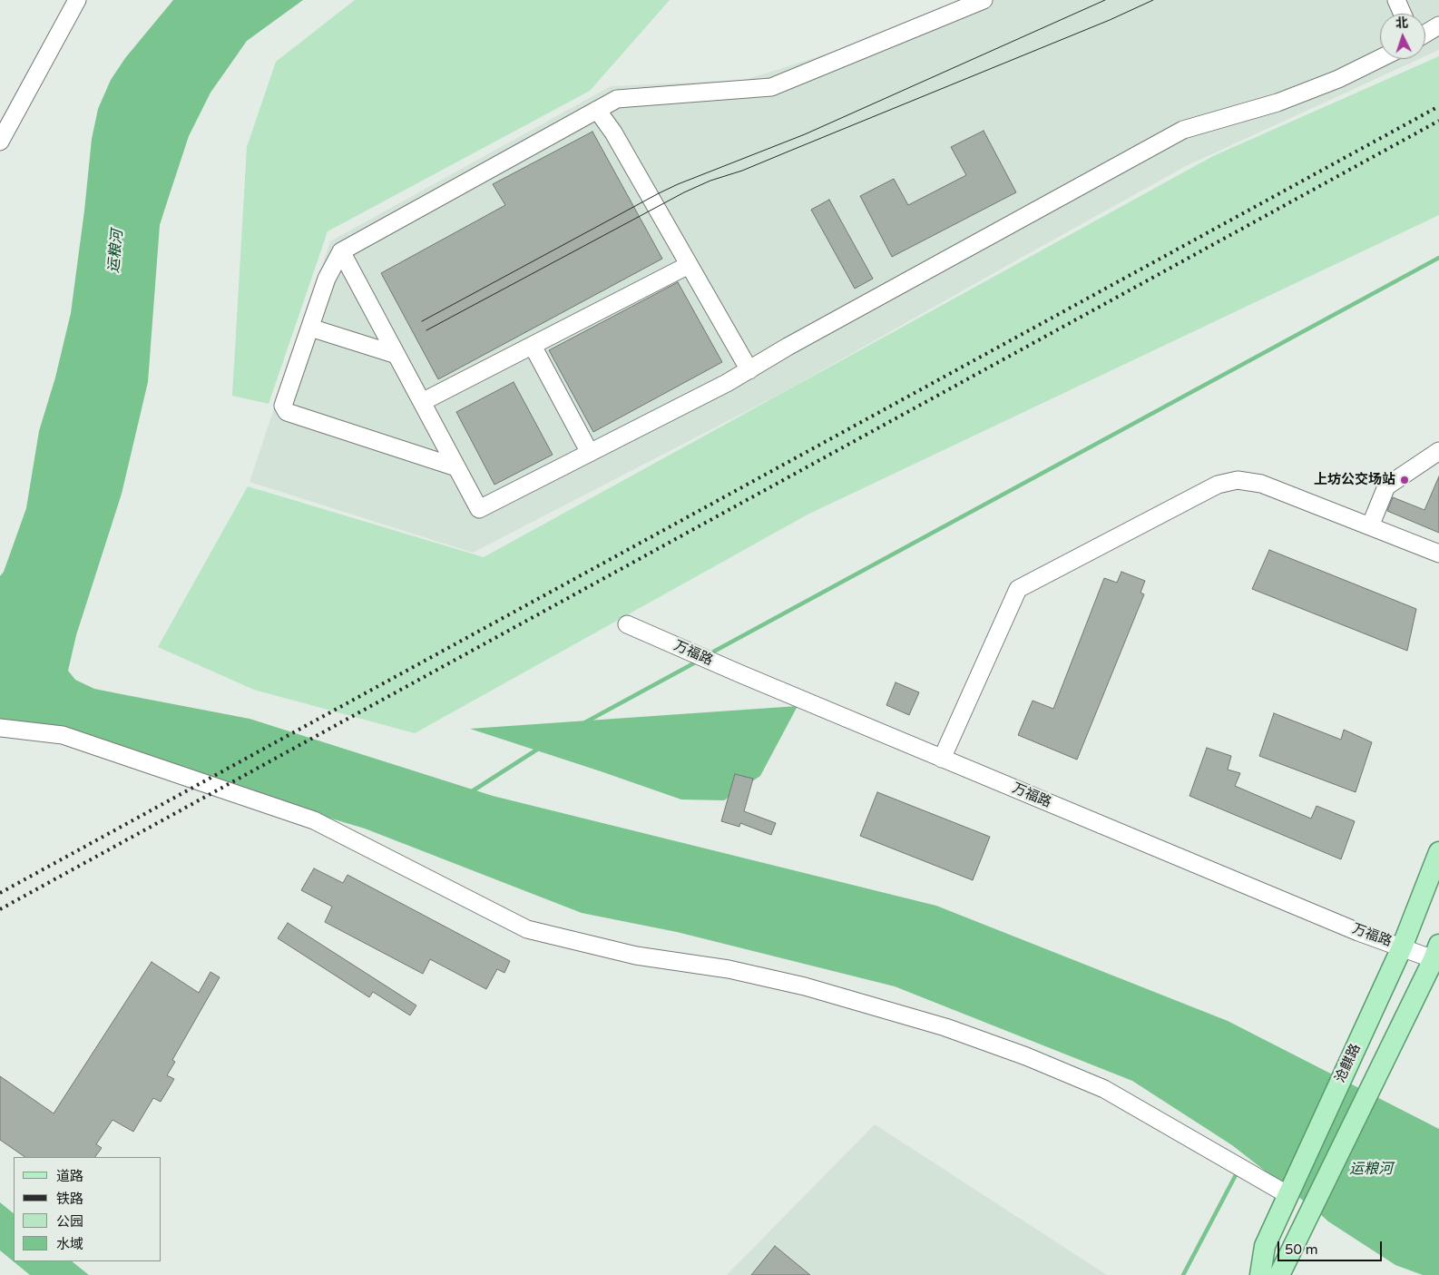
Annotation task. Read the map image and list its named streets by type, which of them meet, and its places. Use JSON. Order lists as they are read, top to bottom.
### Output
{
  "streets": {
    "main road": ["沧麒路"],
    "street": ["万福路"]
  },
  "crossings": [
    ["万福路", "沧麒路"]
  ],
  "water": ["运粮河"],
  "places": ["上坊公交场站"],
  "legend": [
    "道路",
    "铁路",
    "公园",
    "水域"
  ],
  "scale_bar": "50 m",
  "north": "top"
}
